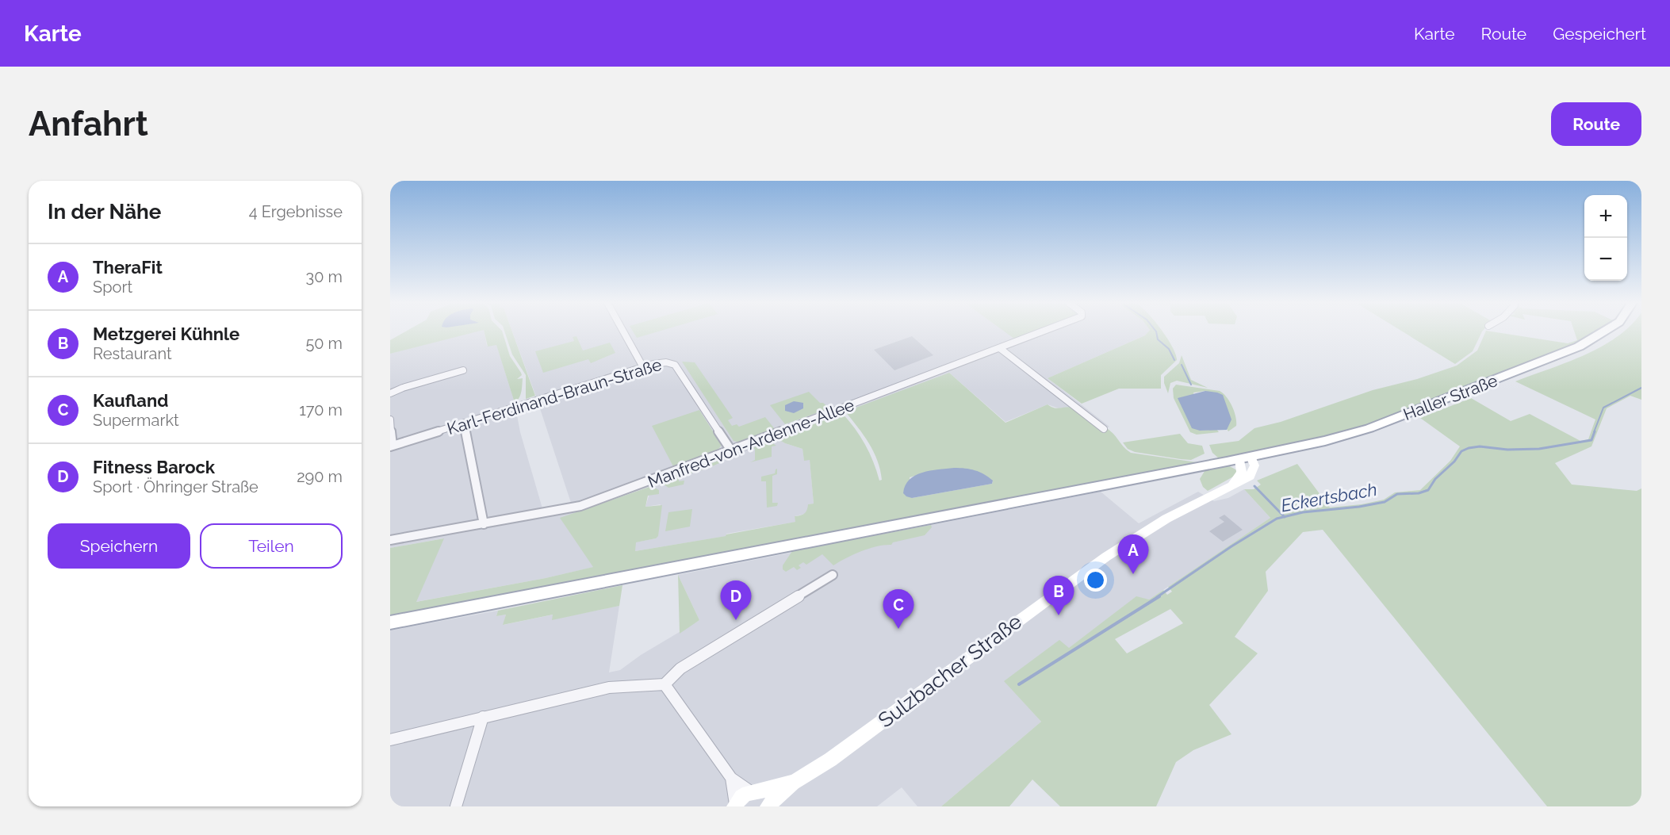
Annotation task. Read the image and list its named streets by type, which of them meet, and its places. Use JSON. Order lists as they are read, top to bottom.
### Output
{
  "streets": {
    "main road": ["Haller Straße"],
    "street": ["Karl-Ferdinand-Braun-Straße", "Manfred-von-Ardenne-Allee", "Sulzbacher Straße"]
  },
  "crossings": [
    ["Karl-Ferdinand-Braun-Straße", "Manfred-von-Ardenne-Allee"],
    ["Haller Straße", "Sulzbacher Straße"]
  ],
  "water": ["Eckertsbach"],
  "page": {
    "header": "Karte",
    "nav": ["Karte", "Route", "Gespeichert"],
    "buttons": [
      "Route",
      ["Speichern", "Teilen"]
    ],
    "title": "Anfahrt",
    "heading": ["In der Nähe", "4 Ergebnisse"],
    "map_buttons": ["+", "−"],
    "list": [
      {
        "mark": "A",
        "name": "TheraFit",
        "note": "Sport",
        "value": "30 m"
      },
      {
        "mark": "B",
        "name": "Metzgerei Kühnle",
        "note": "Restaurant",
        "value": "50 m"
      },
      {
        "mark": "C",
        "name": "Kaufland",
        "note": "Supermarkt",
        "value": "170 m"
      },
      {
        "mark": "D",
        "name": "Fitness Barock",
        "note": "Sport · Öhringer Straße",
        "value": "290 m"
      }
    ],
    "pins": [
      "A",
      "B",
      "D",
      "C"
    ]
  }
}
